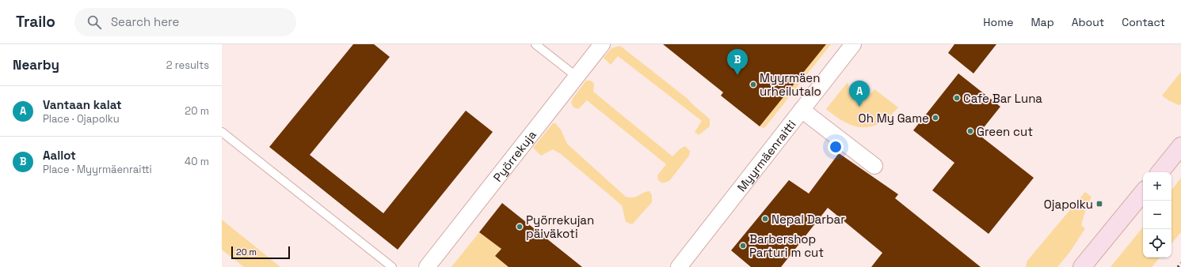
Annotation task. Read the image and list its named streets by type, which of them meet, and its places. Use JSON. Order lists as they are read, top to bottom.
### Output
{
  "streets": {
    "street": ["Pyörrekuja", "Myyrmäenraitti"]
  },
  "places": {
    "other": [
      "Myyrmäen urheilutalo",
      "Cafe Bar Luna",
      "Oh My Game",
      "Green cut",
      "Nepal Darbar",
      "Pyörrekujan päiväkoti",
      "Barbershop Parturi m cut"
    ],
    "transit": ["Ojapolku"]
  },
  "scale_bar": "20 m",
  "page": {
    "header": "Trailo",
    "search": "Search here",
    "nav": [
      "Home",
      "Map",
      "About",
      "Contact"
    ],
    "heading": ["Nearby", "2 results"],
    "pins": ["B", "A"],
    "list": [
      {
        "mark": "A",
        "name": "Vantaan kalat",
        "note": "Place · Ojapolku",
        "value": "20 m"
      },
      {
        "mark": "B",
        "name": "Aallot",
        "note": "Place · Myyrmäenraitti",
        "value": "40 m"
      }
    ],
    "map_buttons": ["+", "−"],
    "scale": "20 m"
  }
}
